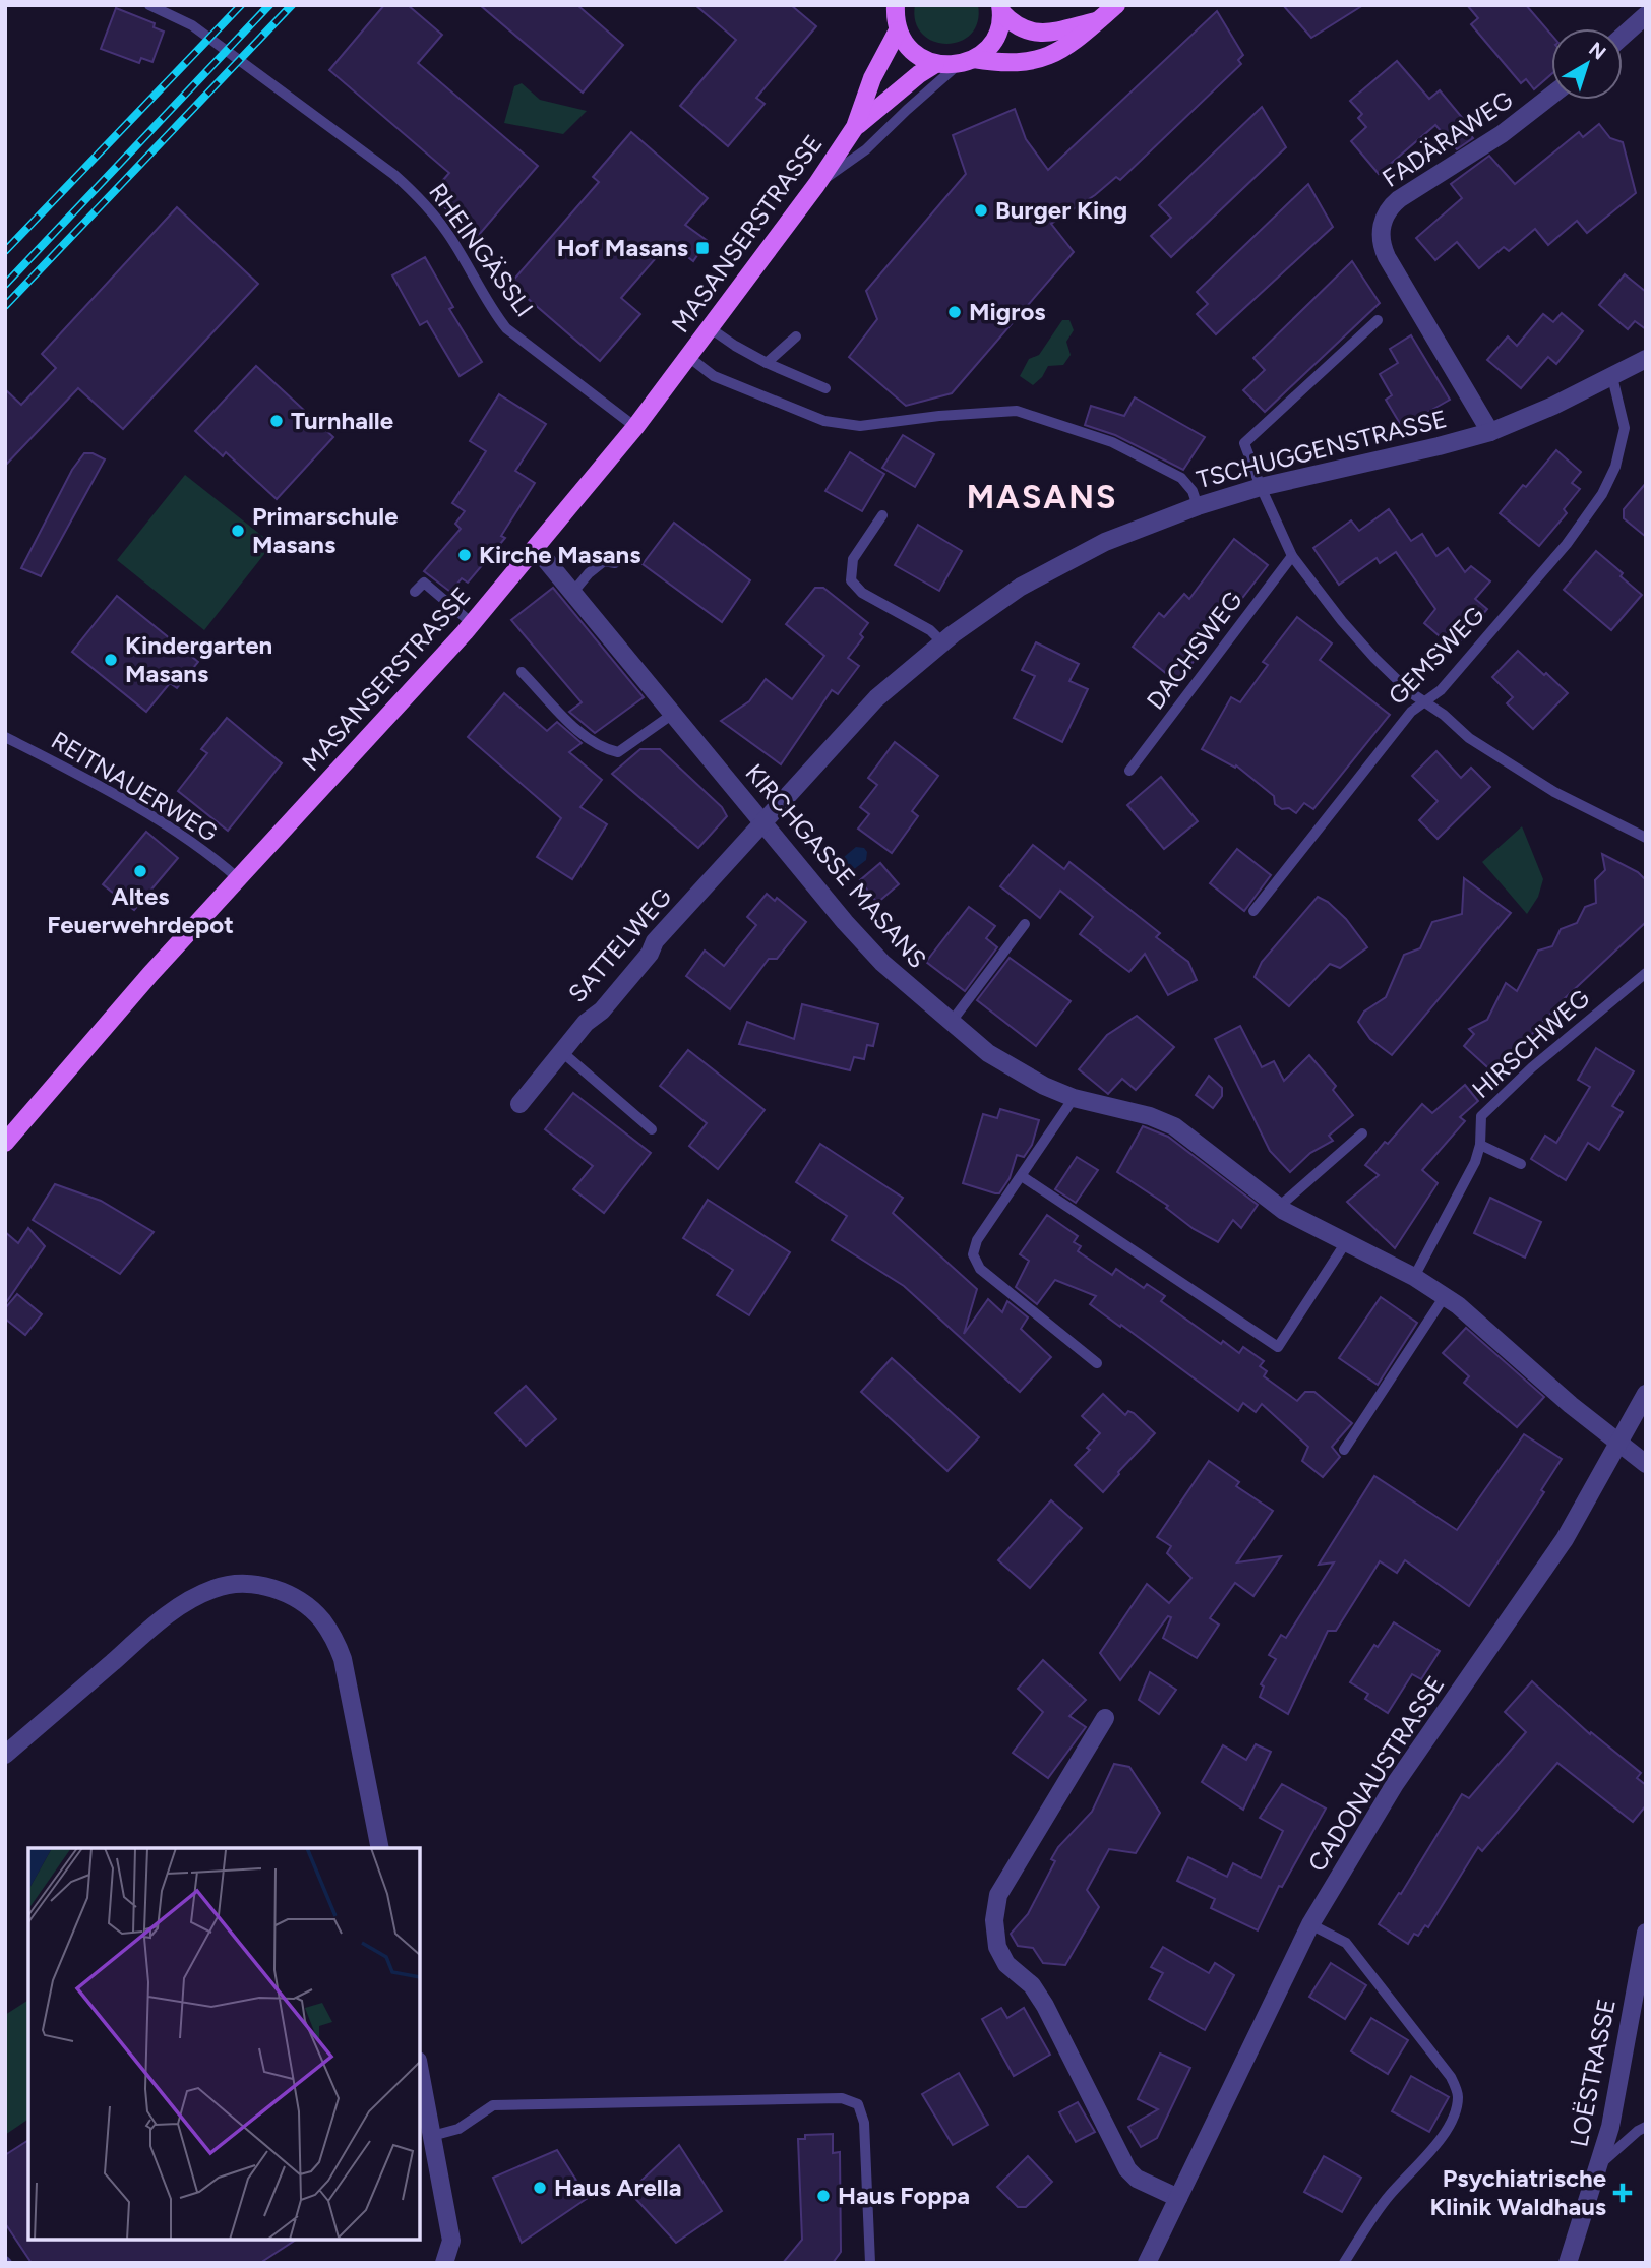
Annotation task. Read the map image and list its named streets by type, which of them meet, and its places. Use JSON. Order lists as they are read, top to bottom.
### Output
{
  "streets": {
    "main road": ["MASANSERSTRASSE"],
    "street": [
      "FADÄRAWEG",
      "TSCHUGGENSTRASSE",
      "KIRCHGASSE MASANS",
      "SATTELWEG",
      "CADONAUSTRASSE",
      "LOËSTRASSE"
    ],
    "lane": [
      "RHEINGÄSSLI",
      "DACHSWEG",
      "GEMSWEG",
      "REITNAUERWEG",
      "HIRSCHWEG"
    ]
  },
  "crossings": [
    ["FADÄRAWEG", "TSCHUGGENSTRASSE"],
    ["MASANSERSTRASSE", "RHEINGÄSSLI"],
    ["MASANSERSTRASSE", "REITNAUERWEG"],
    ["MASANSERSTRASSE", "KIRCHGASSE MASANS"],
    ["TSCHUGGENSTRASSE", "GEMSWEG"],
    ["TSCHUGGENSTRASSE", "KIRCHGASSE MASANS"],
    ["TSCHUGGENSTRASSE", "SATTELWEG"],
    ["KIRCHGASSE MASANS", "SATTELWEG"],
    ["KIRCHGASSE MASANS", "HIRSCHWEG"],
    ["KIRCHGASSE MASANS", "CADONAUSTRASSE"]
  ],
  "districts": ["MASANS"],
  "places": {
    "other": [
      "Burger King",
      "Migros",
      "Turnhalle",
      "Primarschule Masans",
      "Kirche Masans",
      "Kindergarten Masans",
      "Altes Feuerwehrdepot",
      "Haus Arella",
      "Haus Foppa"
    ],
    "transit": ["Hof Masans"],
    "health": ["Psychiatrische Klinik Waldhaus"]
  },
  "north": "top right"
}
